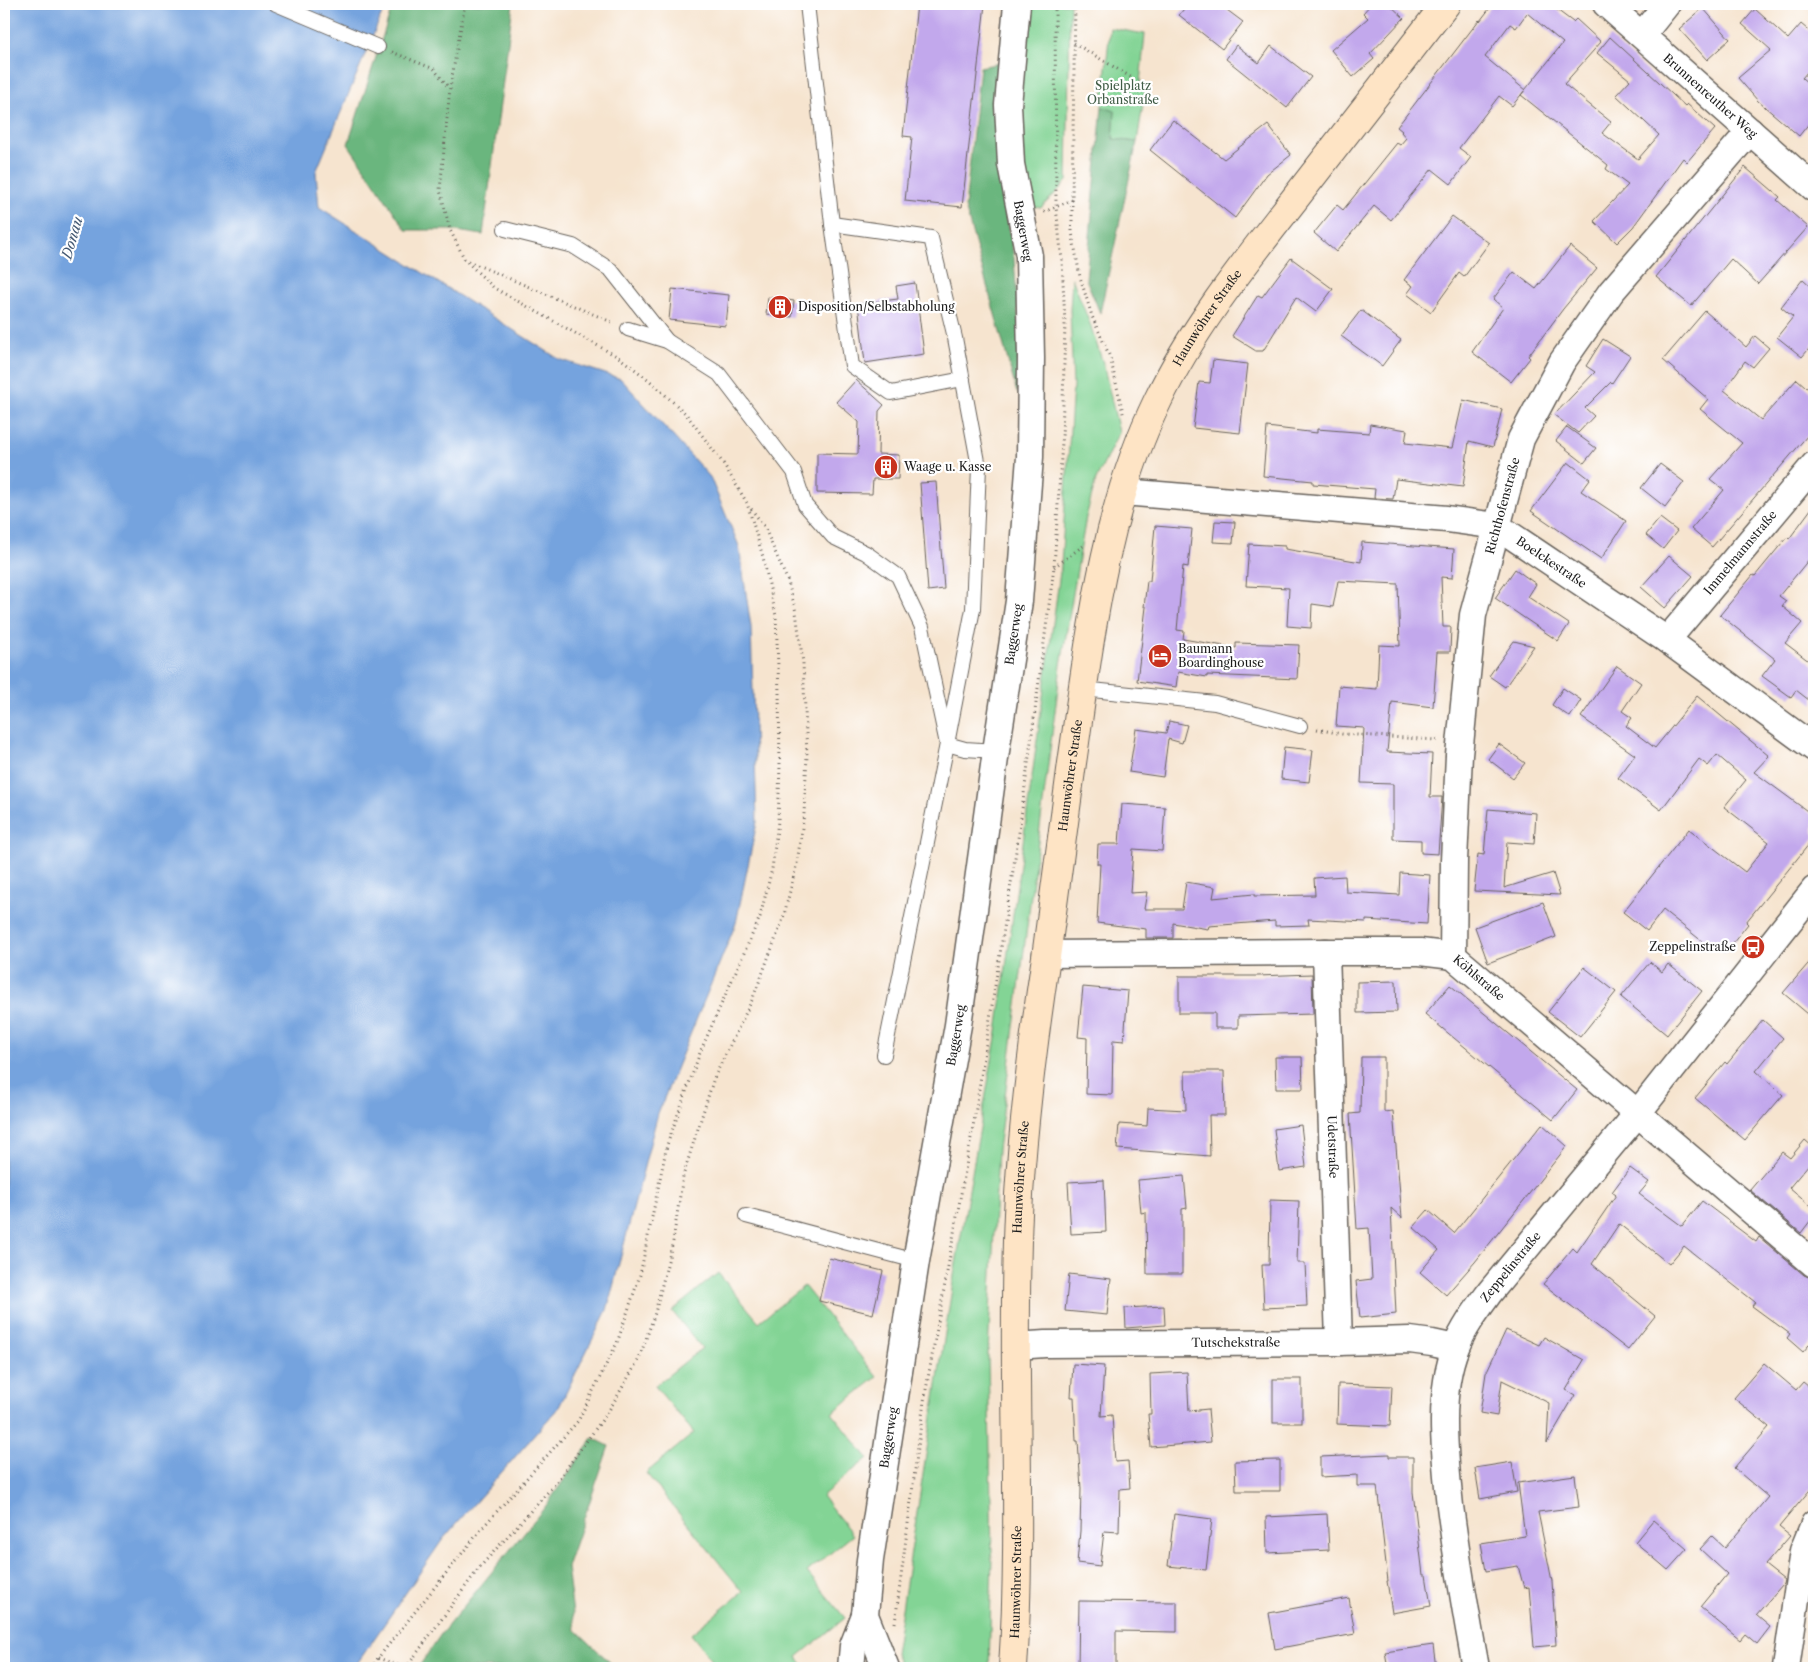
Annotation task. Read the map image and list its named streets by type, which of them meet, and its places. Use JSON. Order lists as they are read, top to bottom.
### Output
{
  "streets": {
    "street": [
      "Brunnenreuther Weg",
      "Baggerweg",
      "Haunwöhrer Straße",
      "Richthofenstraße",
      "Immelmannstraße",
      "Boelckestraße",
      "Köhlstraße",
      "Udetstraße",
      "Zeppelinstraße",
      "Tutschekstraße"
    ]
  },
  "crossings": [
    ["Brunnenreuther Weg", "Richthofenstraße"],
    ["Haunwöhrer Straße", "Boelckestraße"],
    ["Haunwöhrer Straße", "Köhlstraße"],
    ["Haunwöhrer Straße", "Tutschekstraße"],
    ["Richthofenstraße", "Boelckestraße"],
    ["Richthofenstraße", "Köhlstraße"],
    ["Immelmannstraße", "Boelckestraße"],
    ["Köhlstraße", "Udetstraße"],
    ["Köhlstraße", "Zeppelinstraße"],
    ["Udetstraße", "Tutschekstraße"],
    ["Zeppelinstraße", "Tutschekstraße"]
  ],
  "water": ["Donau"],
  "parks": ["Spielplatz Orbanstraße"],
  "places": {
    "building": ["Disposition/Selbstabholung", "Waage u. Kasse"],
    "hotel": ["Baumann Boardinghouse"],
    "bus stop": ["Zeppelinstraße"]
  }
}
